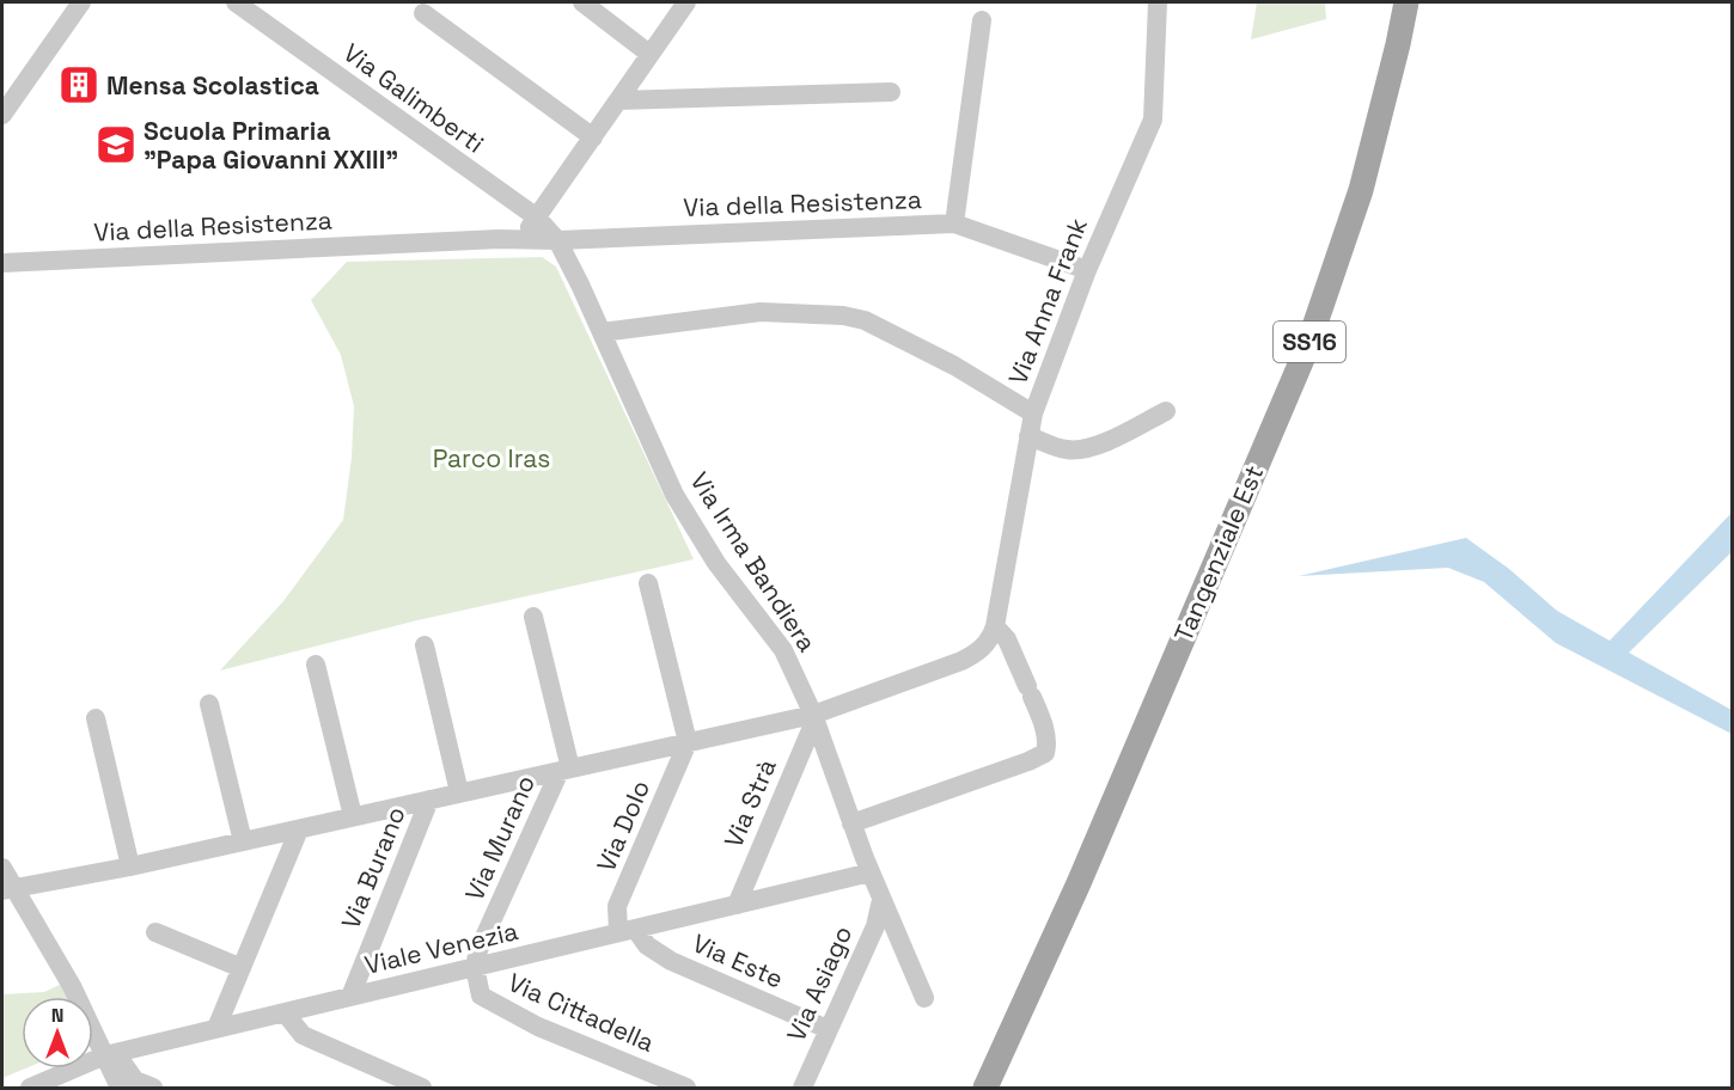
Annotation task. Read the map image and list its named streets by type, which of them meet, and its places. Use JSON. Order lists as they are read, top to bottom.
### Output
{
  "streets": {
    "main road": ["SS16", "Tangenziale Est"],
    "street": [
      "Via Galimberti",
      "Via della Resistenza",
      "Via Anna Frank",
      "Via Irma Bandiera",
      "Via Strà",
      "Via Dolo",
      "Via Murano",
      "Via Burano",
      "Viale Venezia",
      "Via Este",
      "Via Asiago",
      "Via Cittadella"
    ]
  },
  "crossings": [
    ["Via Galimberti", "Via della Resistenza"],
    ["Via Galimberti", "Via Irma Bandiera"],
    ["Via della Resistenza", "Via Anna Frank"],
    ["Via della Resistenza", "Via Irma Bandiera"],
    ["Via Anna Frank", "Via Irma Bandiera"],
    ["Via Anna Frank", "Via Strà"],
    ["Via Anna Frank", "Via Dolo"],
    ["Via Anna Frank", "Via Murano"],
    ["Via Anna Frank", "Via Burano"],
    ["Via Irma Bandiera", "Via Strà"],
    ["Via Irma Bandiera", "Viale Venezia"],
    ["Via Irma Bandiera", "Via Asiago"],
    ["Via Strà", "Viale Venezia"],
    ["Via Dolo", "Viale Venezia"],
    ["Via Dolo", "Via Este"],
    ["Via Murano", "Viale Venezia"],
    ["Via Murano", "Via Cittadella"],
    ["Via Burano", "Viale Venezia"],
    ["Viale Venezia", "Via Este"],
    ["Viale Venezia", "Via Cittadella"],
    ["Via Este", "Via Asiago"]
  ],
  "parks": ["Parco Iras"],
  "places": {
    "building": ["Mensa Scolastica"],
    "school or university": ["Scuola Primaria \"Papa Giovanni XXIII\""]
  },
  "north": "top"
}
